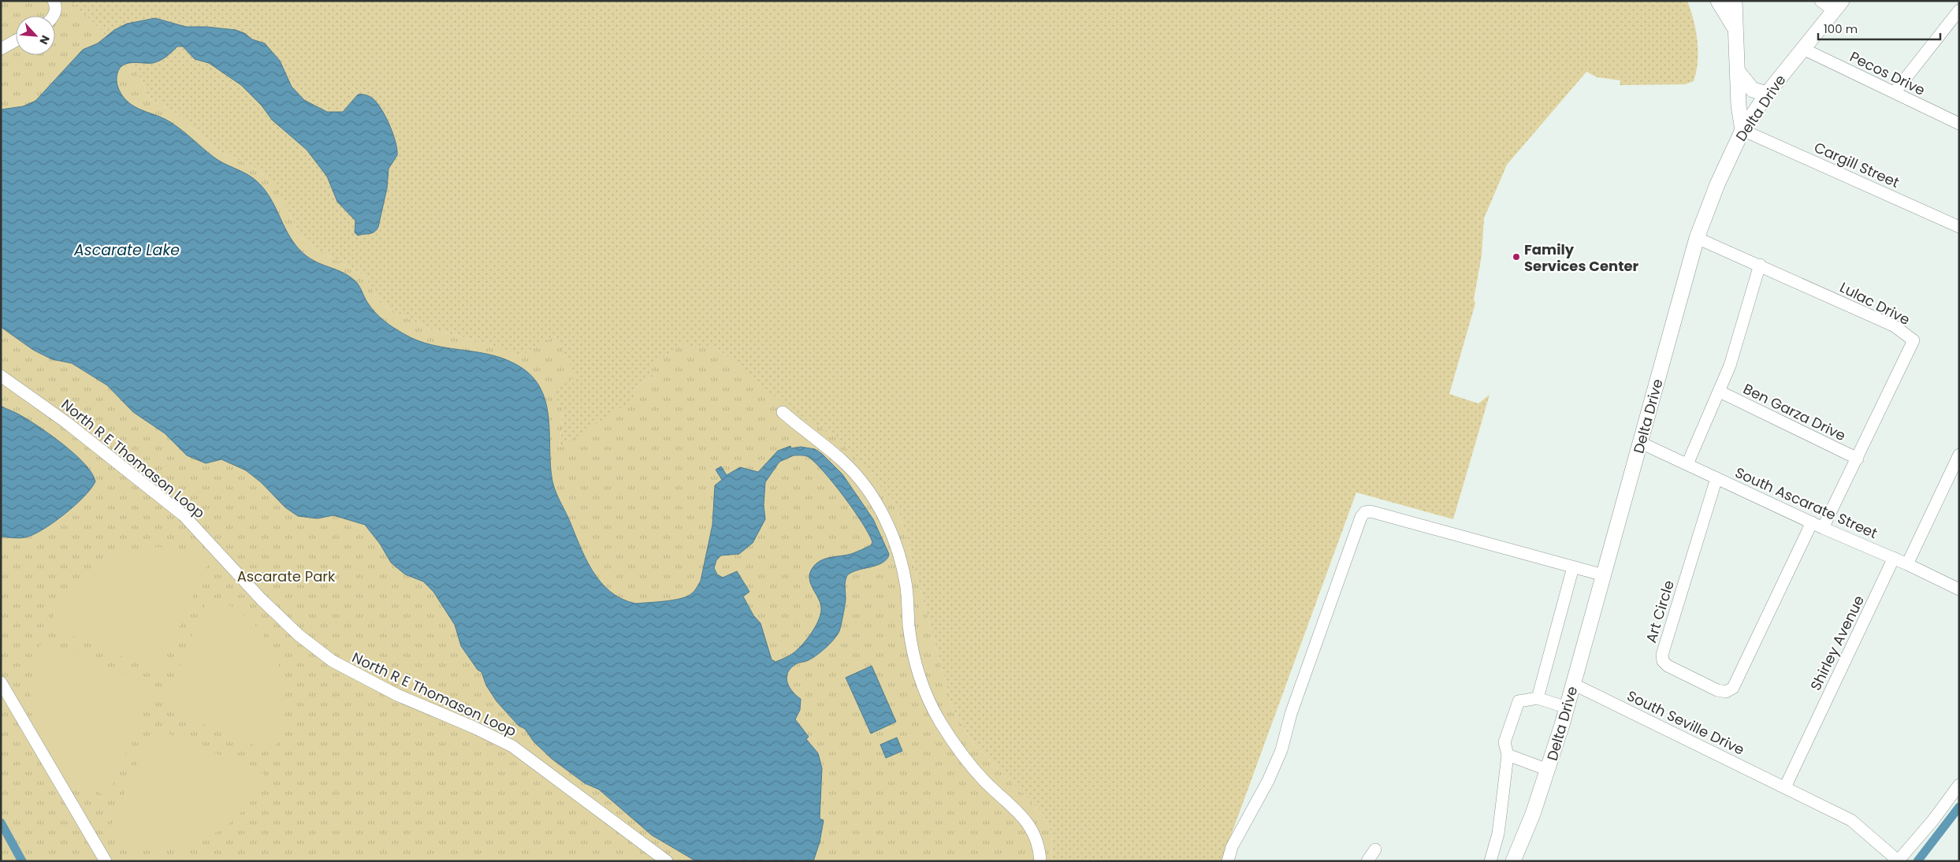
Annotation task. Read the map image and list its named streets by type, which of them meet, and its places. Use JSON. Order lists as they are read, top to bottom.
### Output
{
  "streets": {
    "main road": ["Delta Drive"],
    "street": [
      "Pecos Drive",
      "Cargill Street",
      "Lulac Drive",
      "Ben Garza Drive",
      "North R E Thomason Loop",
      "South Ascarate Street",
      "Art Circle",
      "Shirley Avenue",
      "South Seville Drive"
    ]
  },
  "crossings": [
    ["Pecos Drive", "Delta Drive"],
    ["Delta Drive", "Cargill Street"],
    ["Delta Drive", "Lulac Drive"],
    ["Delta Drive", "South Ascarate Street"],
    ["Delta Drive", "South Seville Drive"],
    ["Lulac Drive", "Ben Garza Drive"],
    ["Lulac Drive", "South Ascarate Street"],
    ["Lulac Drive", "Art Circle"],
    ["South Ascarate Street", "Art Circle"],
    ["South Ascarate Street", "Shirley Avenue"],
    ["Shirley Avenue", "South Seville Drive"]
  ],
  "water": ["Ascarate Lake"],
  "parks": ["Ascarate Park"],
  "places": ["Family Services Center"],
  "scale_bar": "100 m",
  "north": "bottom right"
}
